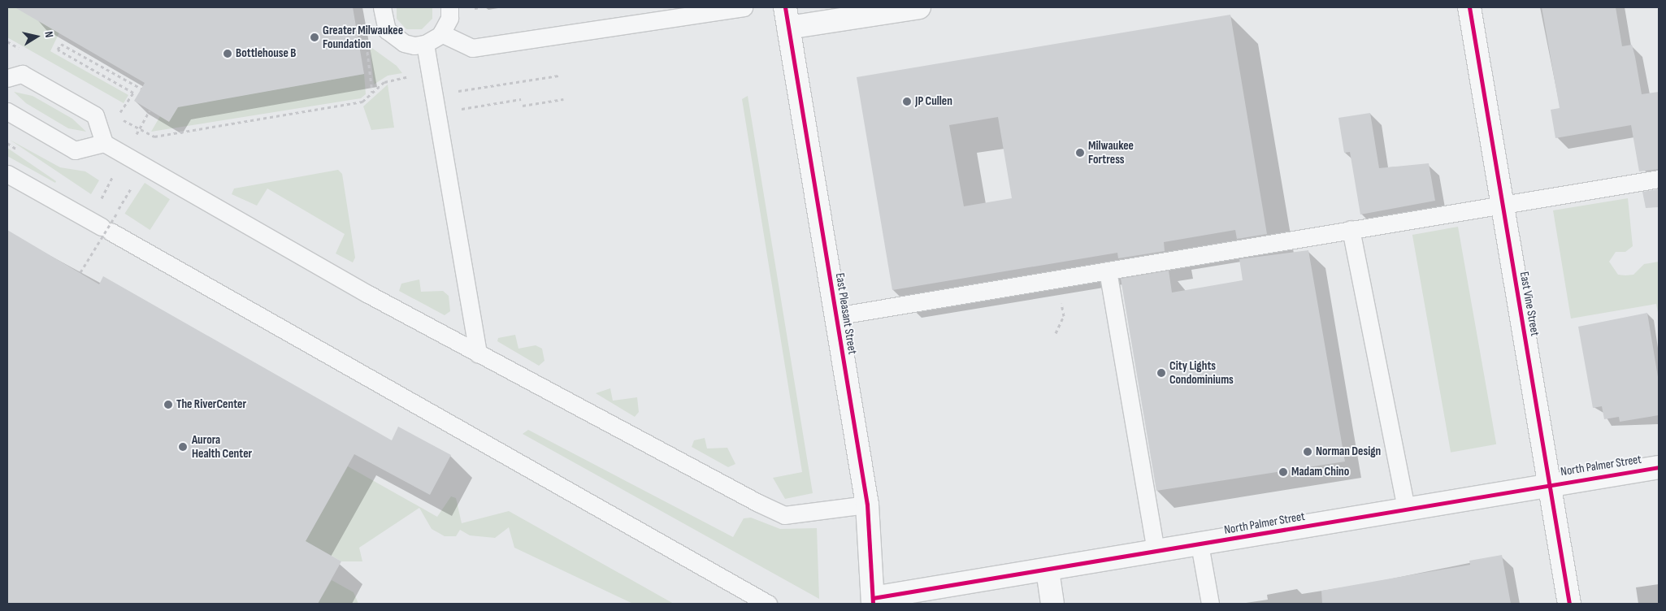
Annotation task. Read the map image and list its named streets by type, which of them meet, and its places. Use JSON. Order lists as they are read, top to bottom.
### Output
{
  "streets": {
    "street": ["East Vine Street", "East Pleasant Street", "North Palmer Street"]
  },
  "crossings": [
    ["East Vine Street", "North Palmer Street"],
    ["East Pleasant Street", "North Palmer Street"]
  ],
  "places": [
    "Greater Milwaukee Foundation",
    "Bottlehouse B",
    "JP Cullen",
    "Milwaukee Fortress",
    "City Lights Condominiums",
    "The RiverCenter",
    "Aurora Health Center",
    "Norman Design",
    "Madam Chino"
  ],
  "north": "right"
}
